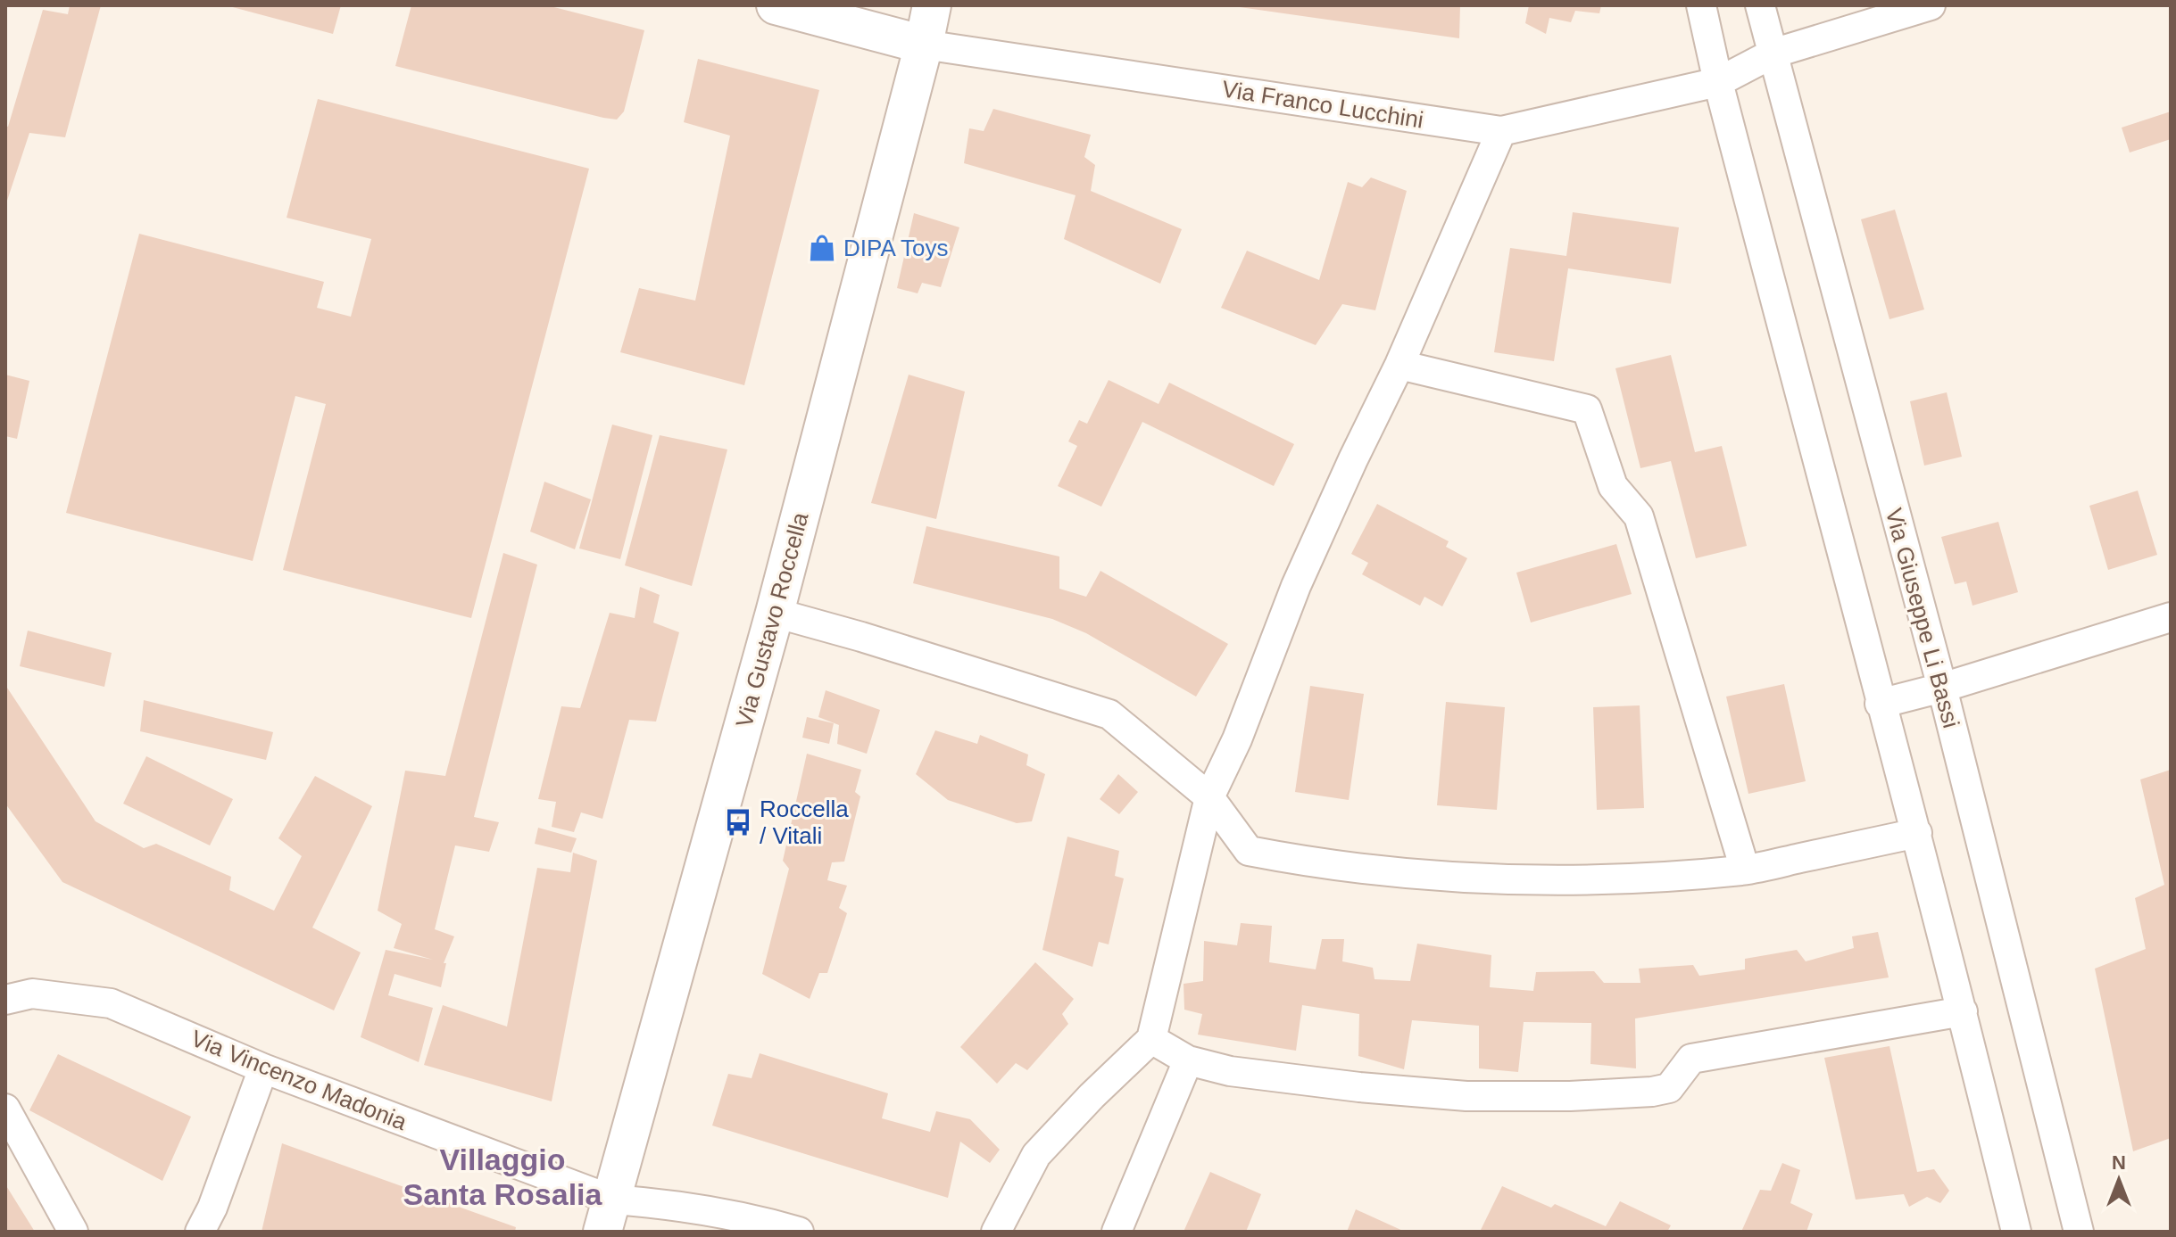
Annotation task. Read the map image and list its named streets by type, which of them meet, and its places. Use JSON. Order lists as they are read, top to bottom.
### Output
{
  "streets": {
    "street": [
      "Via Franco Lucchini",
      "Via Giuseppe Li Bassi",
      "Via Gustavo Roccella",
      "Via Vincenzo Madonia"
    ]
  },
  "crossings": [
    ["Via Franco Lucchini", "Via Giuseppe Li Bassi"],
    ["Via Franco Lucchini", "Via Gustavo Roccella"],
    ["Via Gustavo Roccella", "Via Vincenzo Madonia"]
  ],
  "districts": ["Villaggio Santa Rosalia"],
  "places": {
    "shop": ["DIPA Toys"],
    "bus stop": ["Roccella / Vitali"]
  },
  "north": "top"
}
